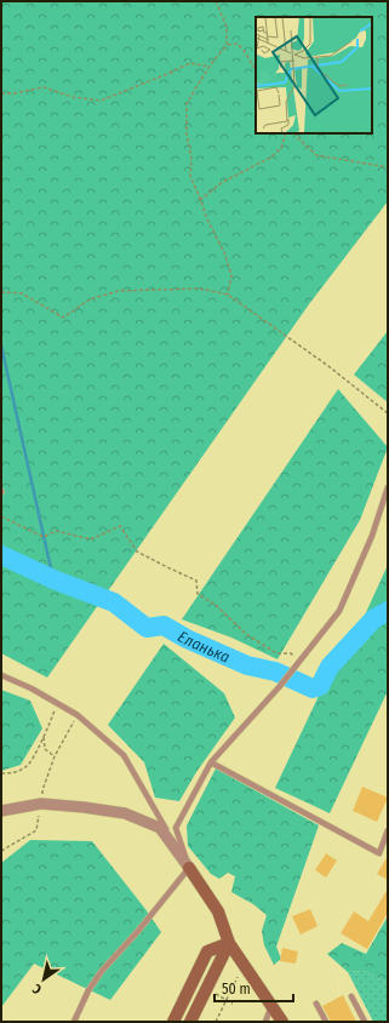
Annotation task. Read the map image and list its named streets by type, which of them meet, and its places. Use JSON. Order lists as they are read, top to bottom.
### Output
{
  "water": ["Еланька"],
  "scale_bar": "50 m",
  "north": "bottom left"
}
